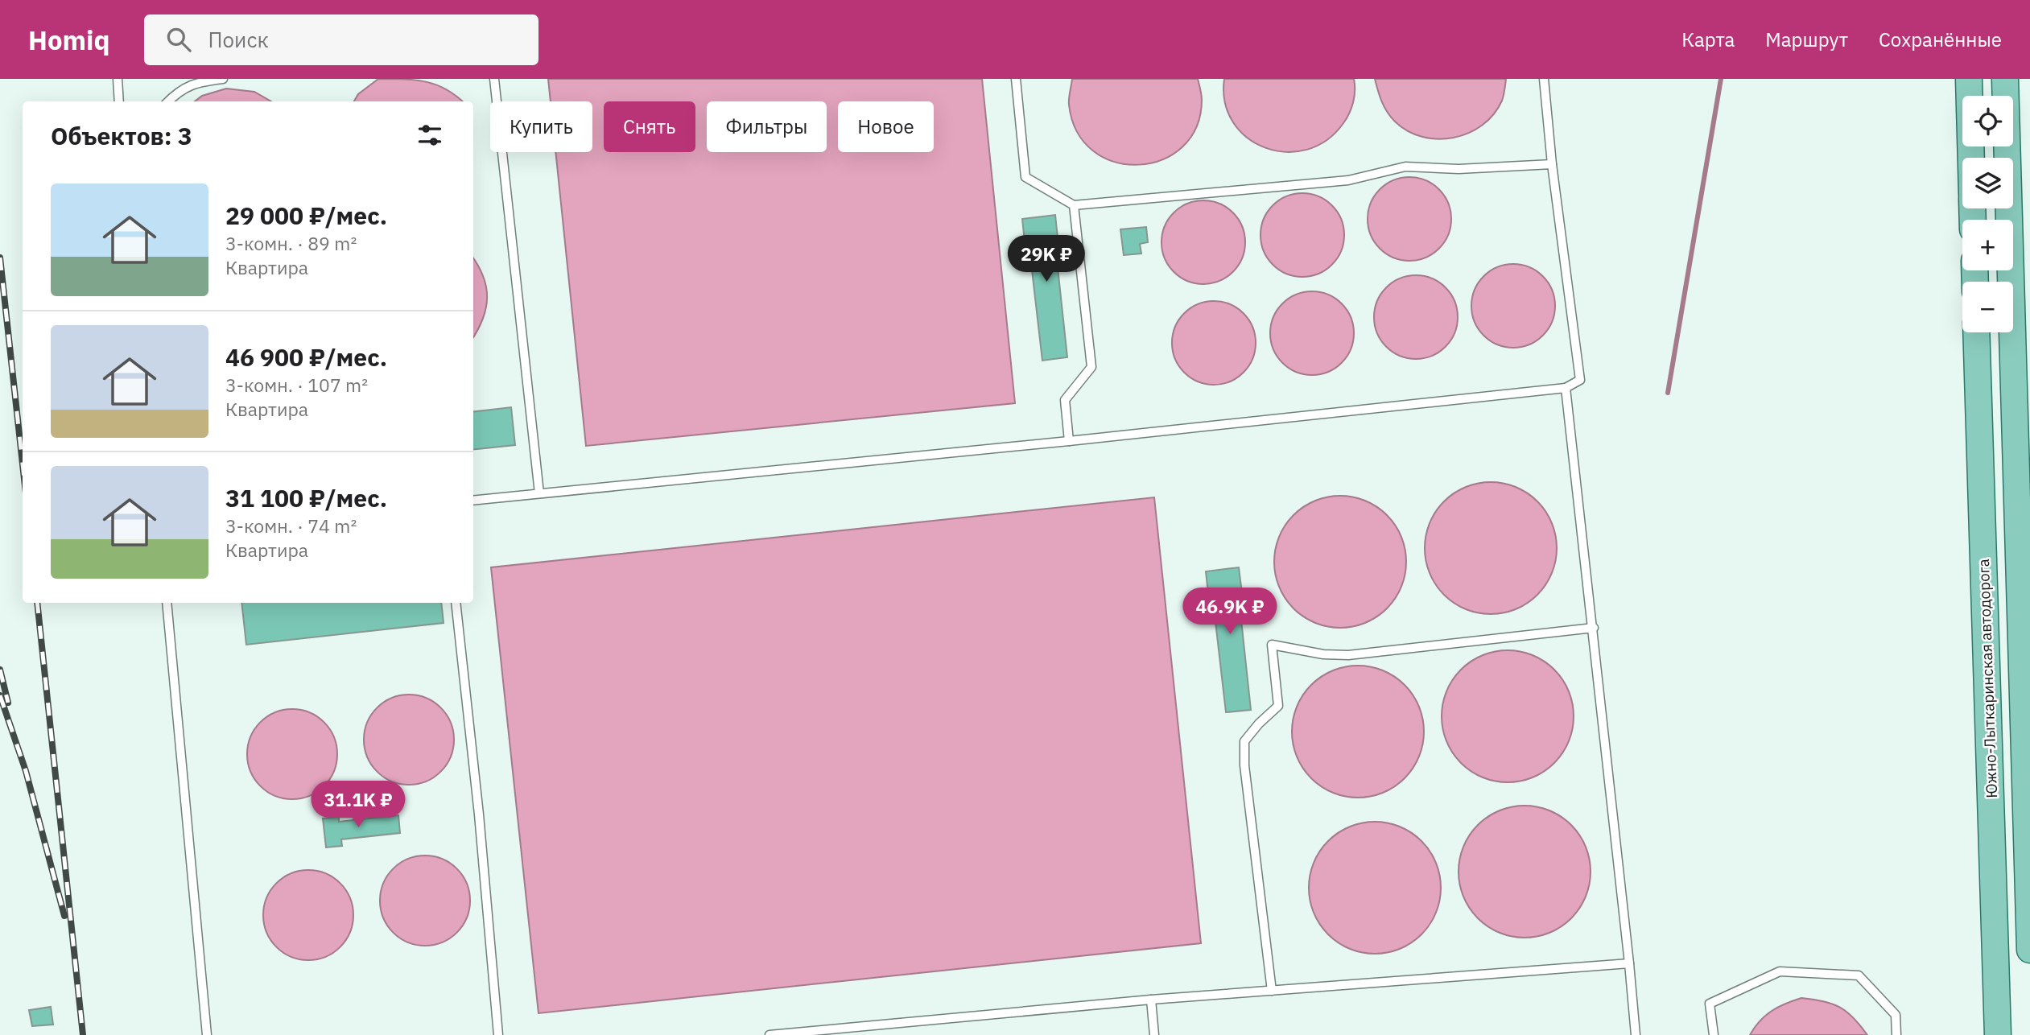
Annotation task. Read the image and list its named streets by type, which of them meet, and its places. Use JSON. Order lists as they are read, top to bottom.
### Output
{
  "streets": {
    "main road": ["Южно-Лыткаринская автодорога"]
  },
  "page": {
    "header": "Homiq",
    "search": "Поиск",
    "nav": ["Карта", "Маршрут", "Сохранённые"],
    "map_buttons": ["+", "−"],
    "chip": [
      "Купить",
      "Снять",
      "Фильтры",
      "Новое"
    ],
    "heading": "Объектов: 3",
    "list": [
      {
        "name": "29 000 ₽/мес.",
        "note": "3-комн. · 89 m² · Квартира"
      },
      {
        "name": "46 900 ₽/мес.",
        "note": "3-комн. · 107 m² · Квартира"
      },
      {
        "name": "31 100 ₽/мес.",
        "note": "3-комн. · 74 m² · Квартира"
      }
    ],
    "price": ["29K ₽", "46.9K ₽", "31.1K ₽"]
  }
}
